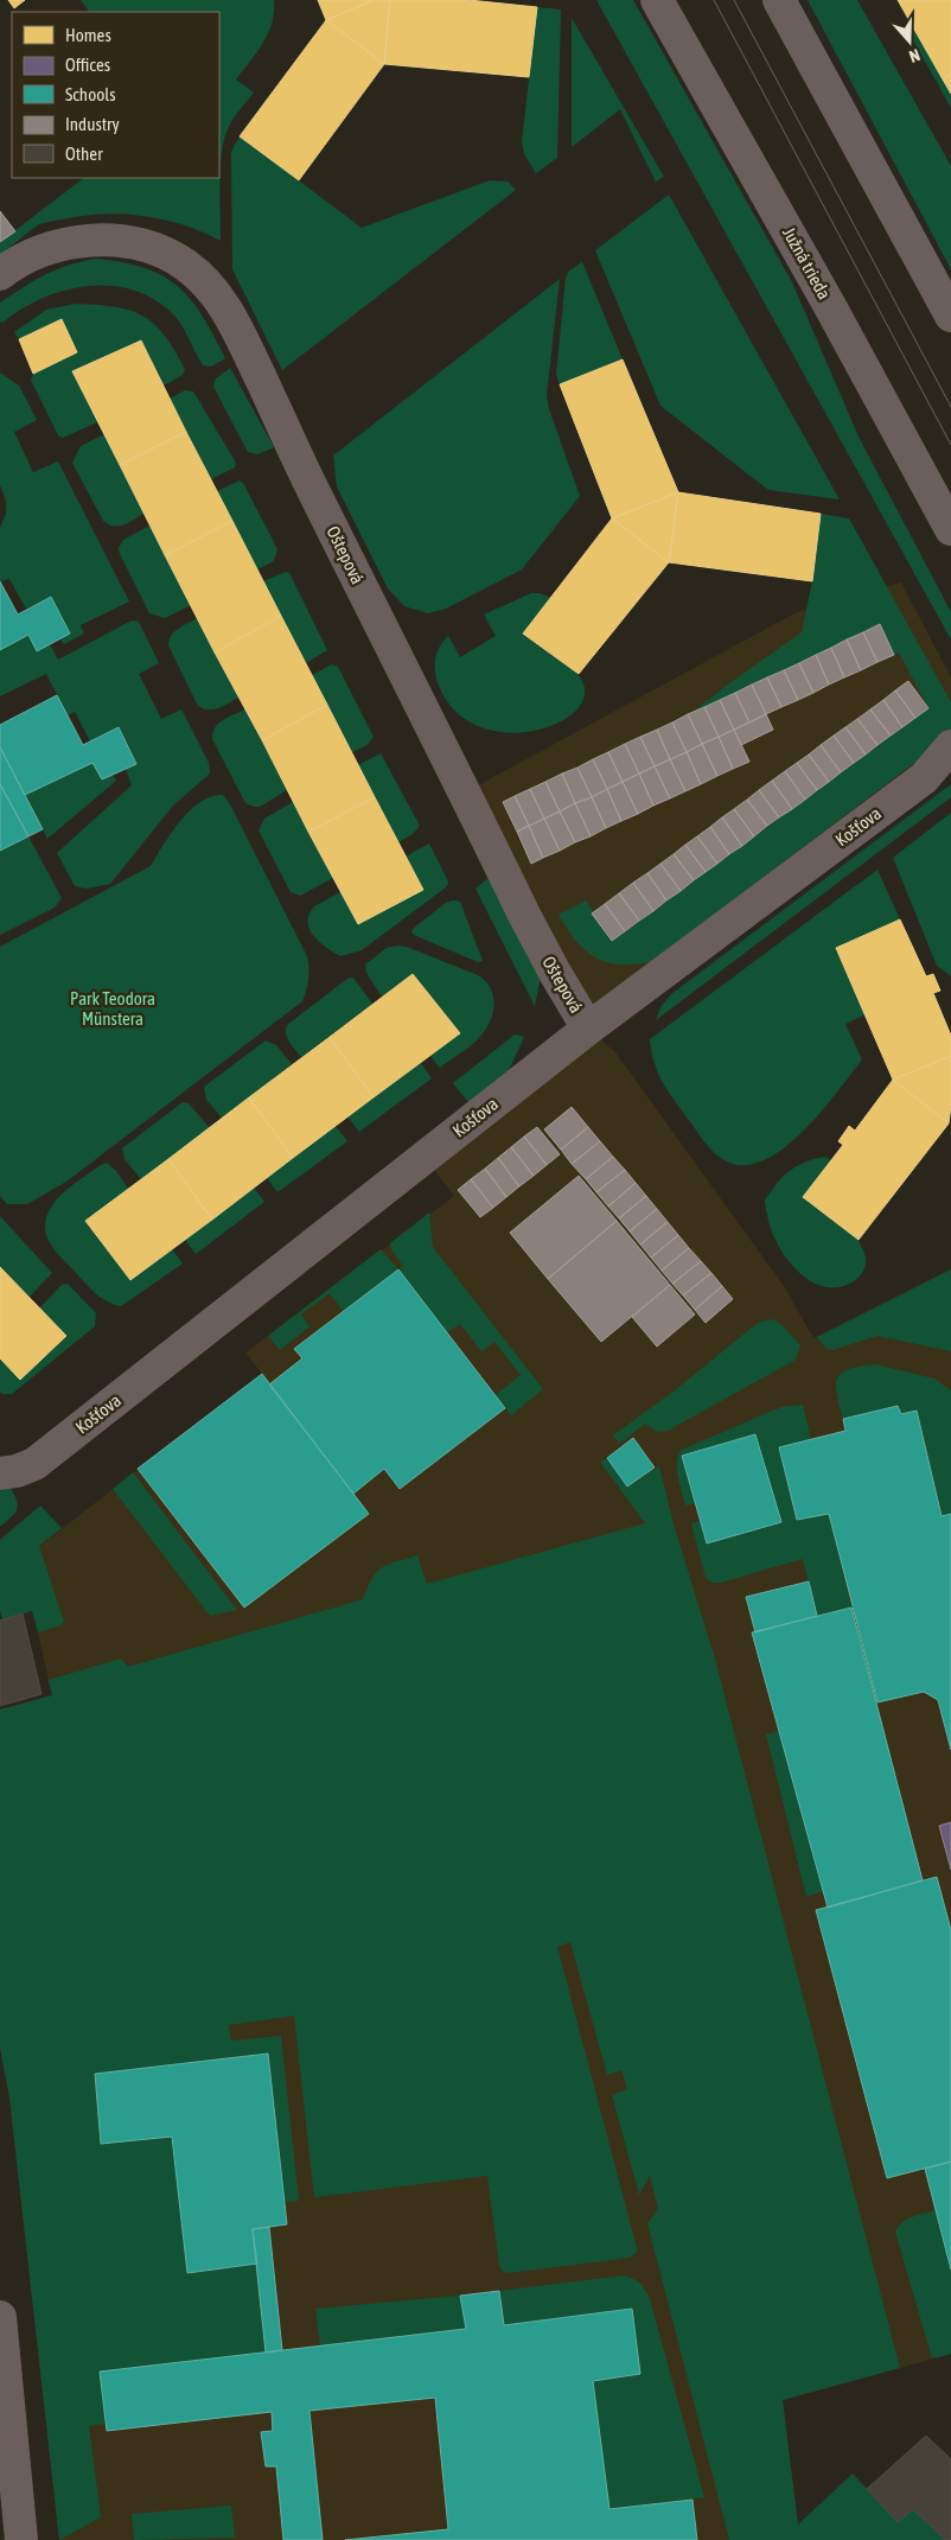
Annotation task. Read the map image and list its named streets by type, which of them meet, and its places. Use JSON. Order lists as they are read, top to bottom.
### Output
{
  "streets": {
    "street": ["Južná trieda", "Oštepová", "Košťova"]
  },
  "crossings": [
    ["Oštepová", "Košťova"]
  ],
  "parks": ["Park Teodora Münstera"],
  "legend": [
    "Homes",
    "Offices",
    "Schools",
    "Industry",
    "Other"
  ],
  "north": "bottom"
}
